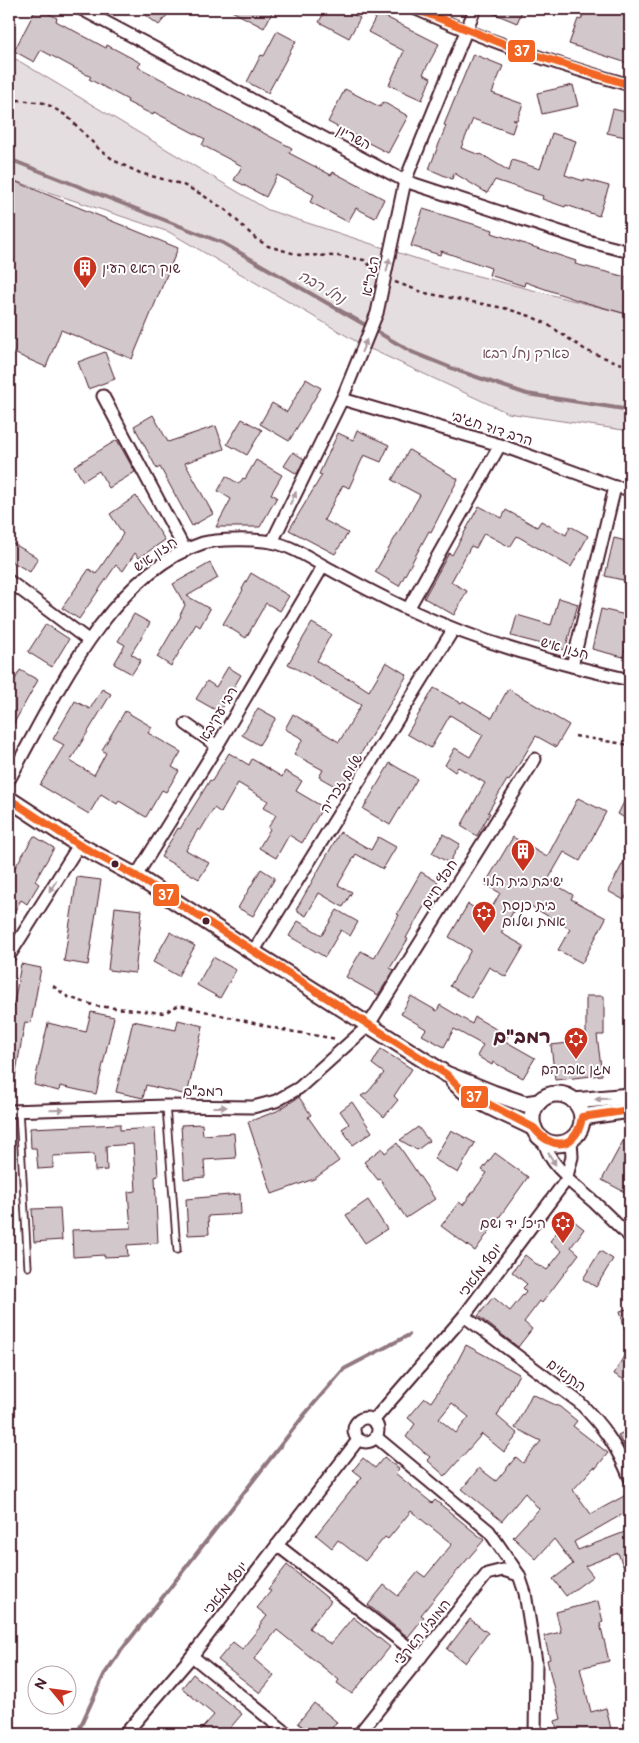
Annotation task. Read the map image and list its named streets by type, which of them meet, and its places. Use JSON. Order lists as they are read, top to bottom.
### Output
{
  "streets": {
    "street": [
      "השריון",
      "הגר\"א",
      "הרב דוד חג'בי",
      "חזון איש",
      "רבי עקיבא",
      "שלום זכריה",
      "חפץ חיים",
      "רמב\"ם",
      "יוסף מלאכי",
      "התנאים",
      "המוביל הארצי"
    ]
  },
  "crossings": [
    ["השריון", "הגר\"א"],
    ["הגר\"א", "הרב דוד חג'בי"],
    ["הגר\"א", "חזון איש"],
    ["חזון איש", "רבי עקיבא"],
    ["חזון איש", "שלום זכריה"],
    ["חפץ חיים", "רמב\"ם"],
    ["יוסף מלאכי", "התנאים"]
  ],
  "one_way": ["הגר\"א", "רמב\"ם"],
  "districts": ["רמב\"ם"],
  "water": ["נחל רבה"],
  "parks": ["פארק נחל רבא"],
  "places": {
    "building": ["שוק ראש העין", "ישיבת בית הלוי"],
    "synagogue": ["בית כנסת אמת ושלום", "מגן אברהם", "היכל יד ושם"]
  },
  "lines": ["transit line 37"],
  "north": "top left"
}
